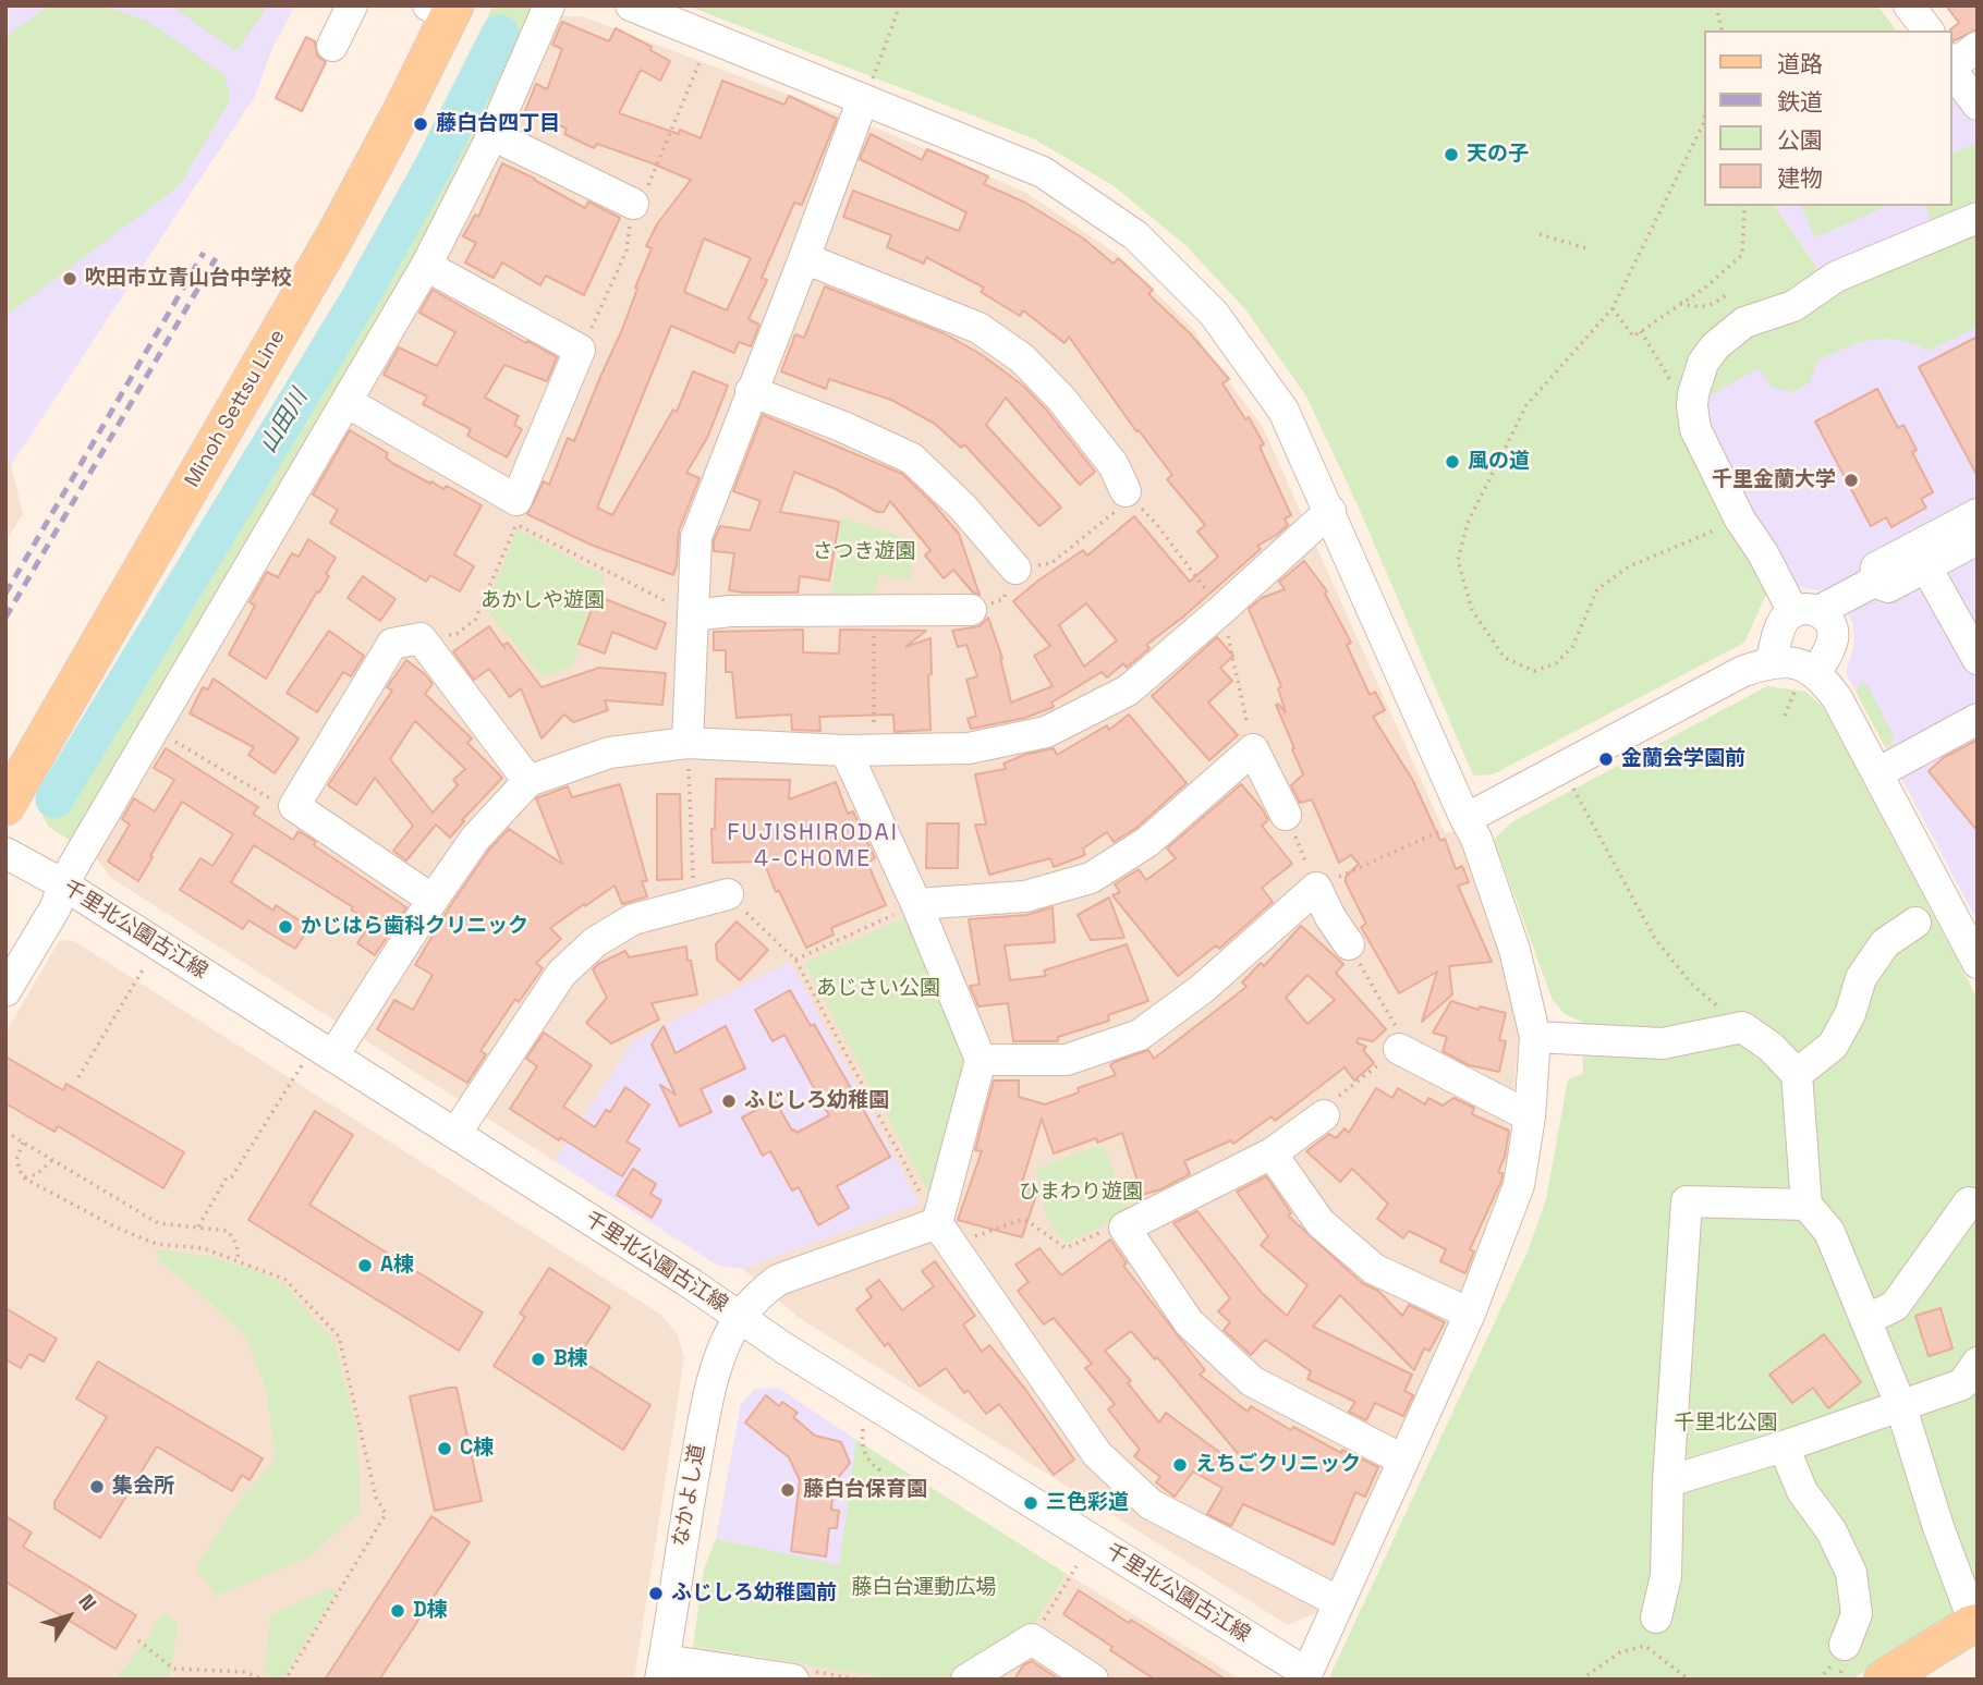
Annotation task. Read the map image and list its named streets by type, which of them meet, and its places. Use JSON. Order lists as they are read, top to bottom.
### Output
{
  "streets": {
    "main road": ["Minoh Settsu Line"],
    "street": ["千里北公園古江線", "なかよし道"]
  },
  "crossings": [
    ["千里北公園古江線", "なかよし道"]
  ],
  "districts": ["FUJISHIRODAI 4-CHOME"],
  "water": ["山田川"],
  "parks": [
    "さつき遊園",
    "あかしや遊園",
    "あじさい公園",
    "ひまわり遊園",
    "千里北公園",
    "藤白台運動広場"
  ],
  "places": [
    "藤白台四丁目",
    "天の子",
    "吹田市立青山台中学校",
    "風の道",
    "千里金蘭大学",
    "金蘭会学園前",
    "かじはら歯科クリニック",
    "ふじしろ幼稚園",
    "A棟",
    "B棟",
    "C棟",
    "えちごクリニック",
    "集会所",
    "藤白台保育園",
    "三色彩道",
    "ふじしろ幼稚園前",
    "D棟"
  ],
  "legend": [
    "道路",
    "鉄道",
    "公園",
    "建物"
  ],
  "north": "top right"
}
